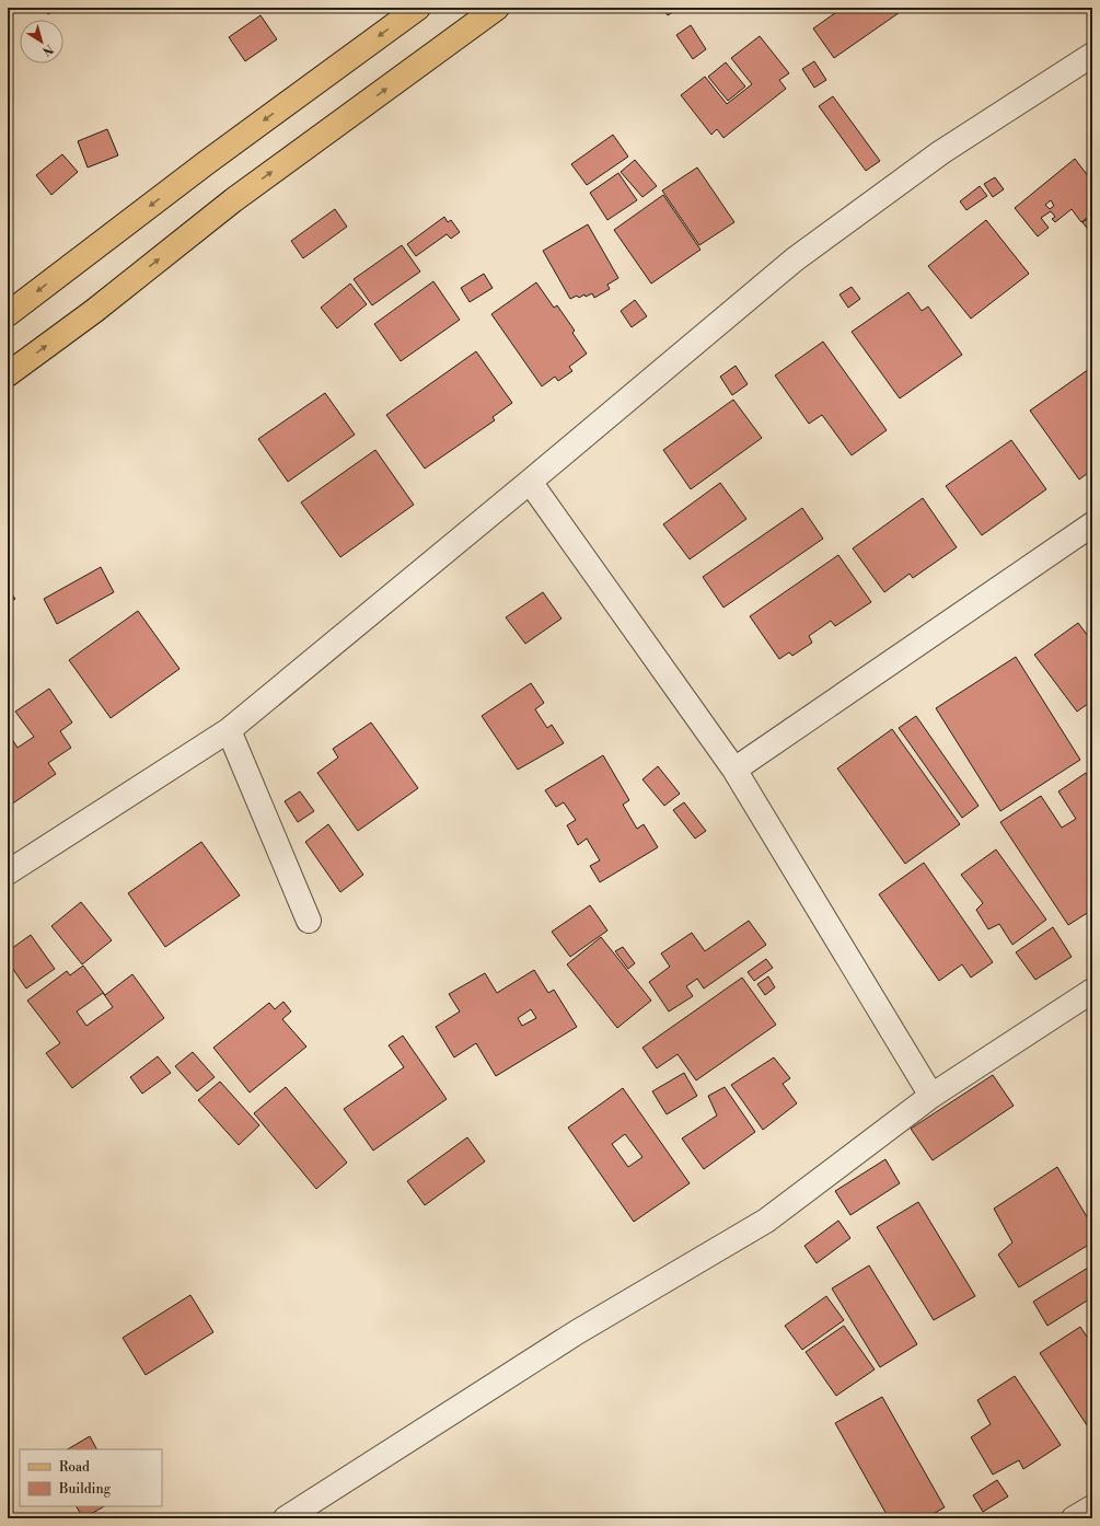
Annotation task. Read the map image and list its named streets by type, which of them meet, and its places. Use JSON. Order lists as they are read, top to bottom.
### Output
{
  "legend": ["Road", "Building"],
  "north": "bottom right"
}
